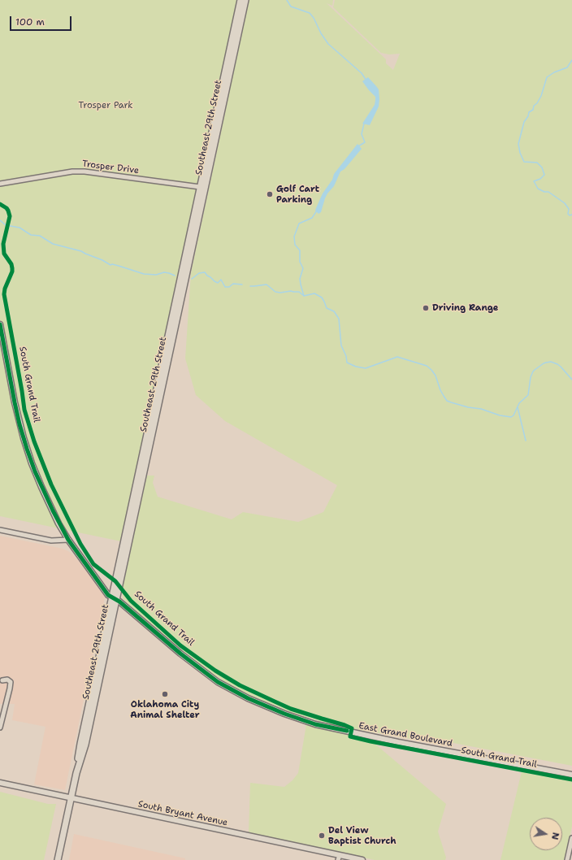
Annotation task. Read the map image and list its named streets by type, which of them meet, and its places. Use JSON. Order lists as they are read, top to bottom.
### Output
{
  "streets": {
    "main road": ["Southeast 29th Street"],
    "street": ["Trosper Drive", "East Grand Boulevard", "South Bryant Avenue"],
    "cycle path": ["South Grand Trail"]
  },
  "crossings": [
    ["Southeast 29th Street", "Trosper Drive"],
    ["Southeast 29th Street", "East Grand Boulevard"],
    ["Southeast 29th Street", "South Bryant Avenue"]
  ],
  "parks": ["Trosper Park"],
  "places": [
    "Golf Cart Parking",
    "Driving Range",
    "Oklahoma City Animal Shelter",
    "Del View Baptist Church"
  ],
  "scale_bar": "100 m",
  "north": "right"
}
